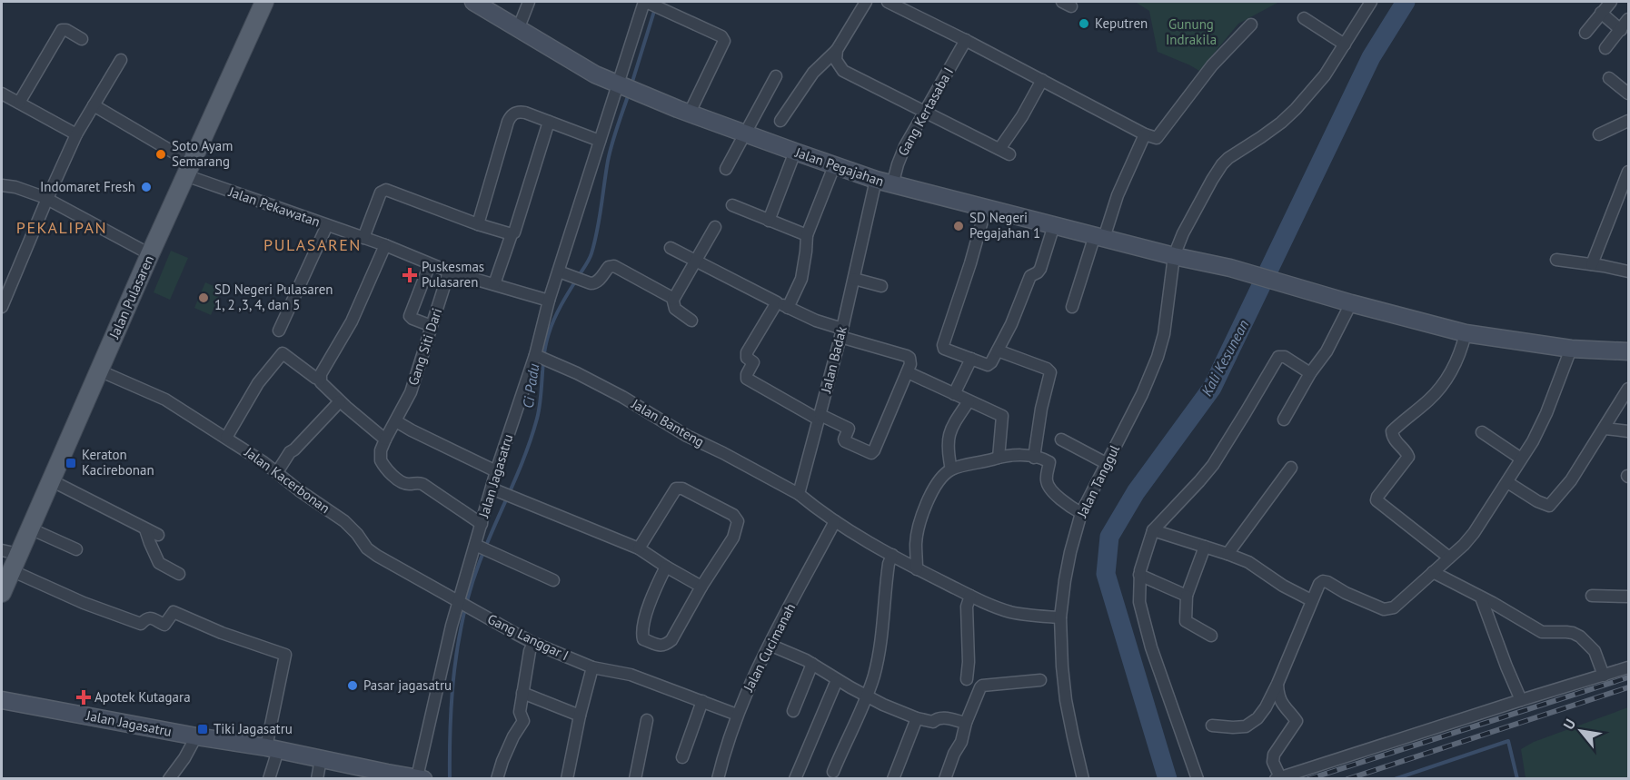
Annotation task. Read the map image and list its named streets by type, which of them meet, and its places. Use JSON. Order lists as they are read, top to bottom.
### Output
{
  "streets": {
    "main road": ["Jalan Pulasaren"],
    "street": [
      "Gang Kertasaba I",
      "Jalan Pegajahan",
      "Jalan Pekawatan",
      "Gang Siti Dari",
      "Jalan Badak",
      "Jalan Banteng",
      "Jalan Jagasatru",
      "Jalan Kacerbonan",
      "Jalan Tanggul",
      "Gang Langgar I",
      "Jalan Cucimanah"
    ]
  },
  "crossings": [
    ["Gang Kertasaba I", "Jalan Pegajahan"],
    ["Jalan Pegajahan", "Jalan Badak"],
    ["Jalan Pegajahan", "Jalan Jagasatru"],
    ["Jalan Pegajahan", "Jalan Tanggul"],
    ["Jalan Pekawatan", "Jalan Pulasaren"],
    ["Jalan Pekawatan", "Gang Siti Dari"],
    ["Jalan Pekawatan", "Jalan Jagasatru"],
    ["Jalan Pulasaren", "Jalan Kacerbonan"],
    ["Jalan Badak", "Jalan Banteng"],
    ["Jalan Banteng", "Jalan Jagasatru"],
    ["Jalan Jagasatru", "Jalan Kacerbonan"],
    ["Jalan Jagasatru", "Gang Langgar I"],
    ["Jalan Kacerbonan", "Gang Langgar I"],
    ["Gang Langgar I", "Jalan Cucimanah"]
  ],
  "districts": ["PEKALIPAN", "PULASAREN"],
  "water": ["Kali Kesunean", "Ci Padu"],
  "parks": ["Gunung Indrakila"],
  "places": {
    "other": [
      "Keputren",
      "Soto Ayam Semarang",
      "Indomaret Fresh",
      "SD Negeri Pegajahan 1",
      "SD Negeri Pulasaren 1, 2 ,3, 4, dan 5",
      "Pasar jagasatru"
    ],
    "health": ["Puskesmas Pulasaren", "Apotek Kutagara"],
    "transit": ["Keraton Kacirebonan", "Tiki Jagasatru"]
  },
  "north": "top left"
}
